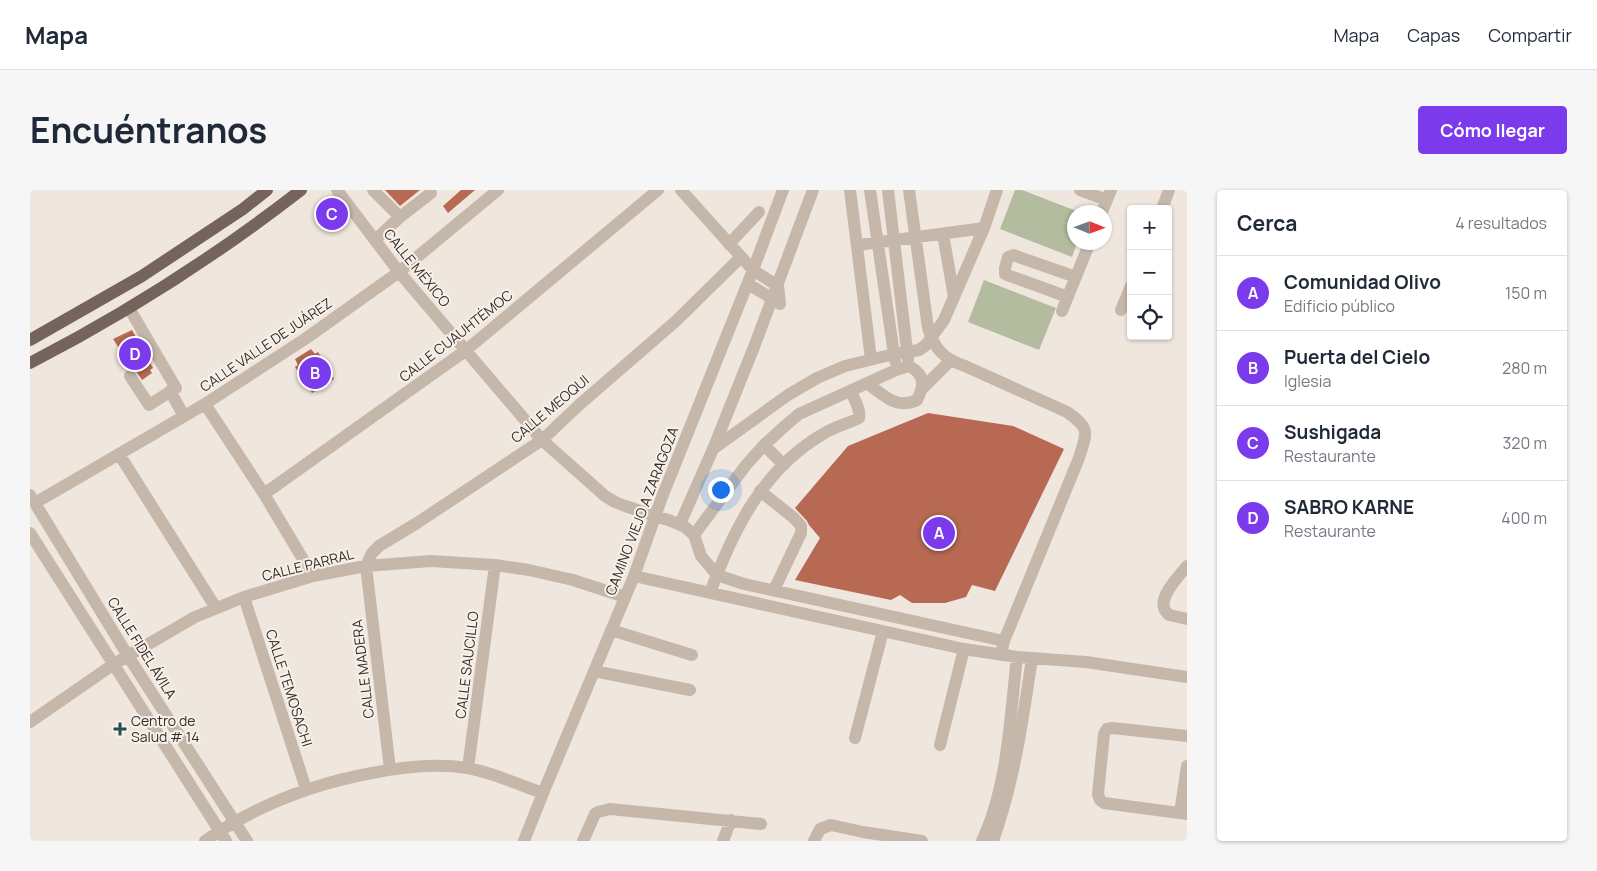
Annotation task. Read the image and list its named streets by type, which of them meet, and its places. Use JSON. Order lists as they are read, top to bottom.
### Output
{
  "streets": {
    "street": [
      "CALLE MÉXICO",
      "CALLE CUAUHTÉMOC",
      "CALLE VALLE DE JUÁREZ",
      "CALLE MEOQUI",
      "CAMINO VIEJO A ZARAGOZA",
      "CALLE PARRAL",
      "CALLE FIDEL ÁVILA",
      "CALLE SAUCILLO",
      "CALLE MADERA",
      "CALLE TEMOSACHI"
    ]
  },
  "crossings": [
    ["CALLE MÉXICO", "CALLE CUAUHTÉMOC"],
    ["CALLE MÉXICO", "CALLE VALLE DE JUÁREZ"],
    ["CALLE MÉXICO", "CALLE MEOQUI"],
    ["CALLE MÉXICO", "CAMINO VIEJO A ZARAGOZA"],
    ["CALLE VALLE DE JUÁREZ", "CALLE FIDEL ÁVILA"],
    ["CALLE MEOQUI", "CALLE PARRAL"],
    ["CALLE MEOQUI", "CALLE MADERA"],
    ["CAMINO VIEJO A ZARAGOZA", "CALLE PARRAL"],
    ["CALLE PARRAL", "CALLE FIDEL ÁVILA"],
    ["CALLE PARRAL", "CALLE SAUCILLO"],
    ["CALLE PARRAL", "CALLE MADERA"],
    ["CALLE PARRAL", "CALLE TEMOSACHI"]
  ],
  "places": {
    "health": ["Centro de Salud # 14"]
  },
  "north": "right",
  "page": {
    "header": "Mapa",
    "nav": ["Mapa", "Capas", "Compartir"],
    "title": "Encuéntranos",
    "buttons": "Cómo llegar",
    "heading": ["Cerca", "4 resultados"],
    "pins": [
      "C",
      "D",
      "B",
      "A"
    ],
    "map_buttons": ["+", "−"],
    "list": [
      {
        "mark": "A",
        "name": "Comunidad Olivo",
        "note": "Edificio público",
        "value": "150 m"
      },
      {
        "mark": "B",
        "name": "Puerta del Cielo",
        "note": "Iglesia",
        "value": "280 m"
      },
      {
        "mark": "C",
        "name": "Sushigada",
        "note": "Restaurante",
        "value": "320 m"
      },
      {
        "mark": "D",
        "name": "SABRO KARNE",
        "note": "Restaurante",
        "value": "400 m"
      }
    ]
  }
}
